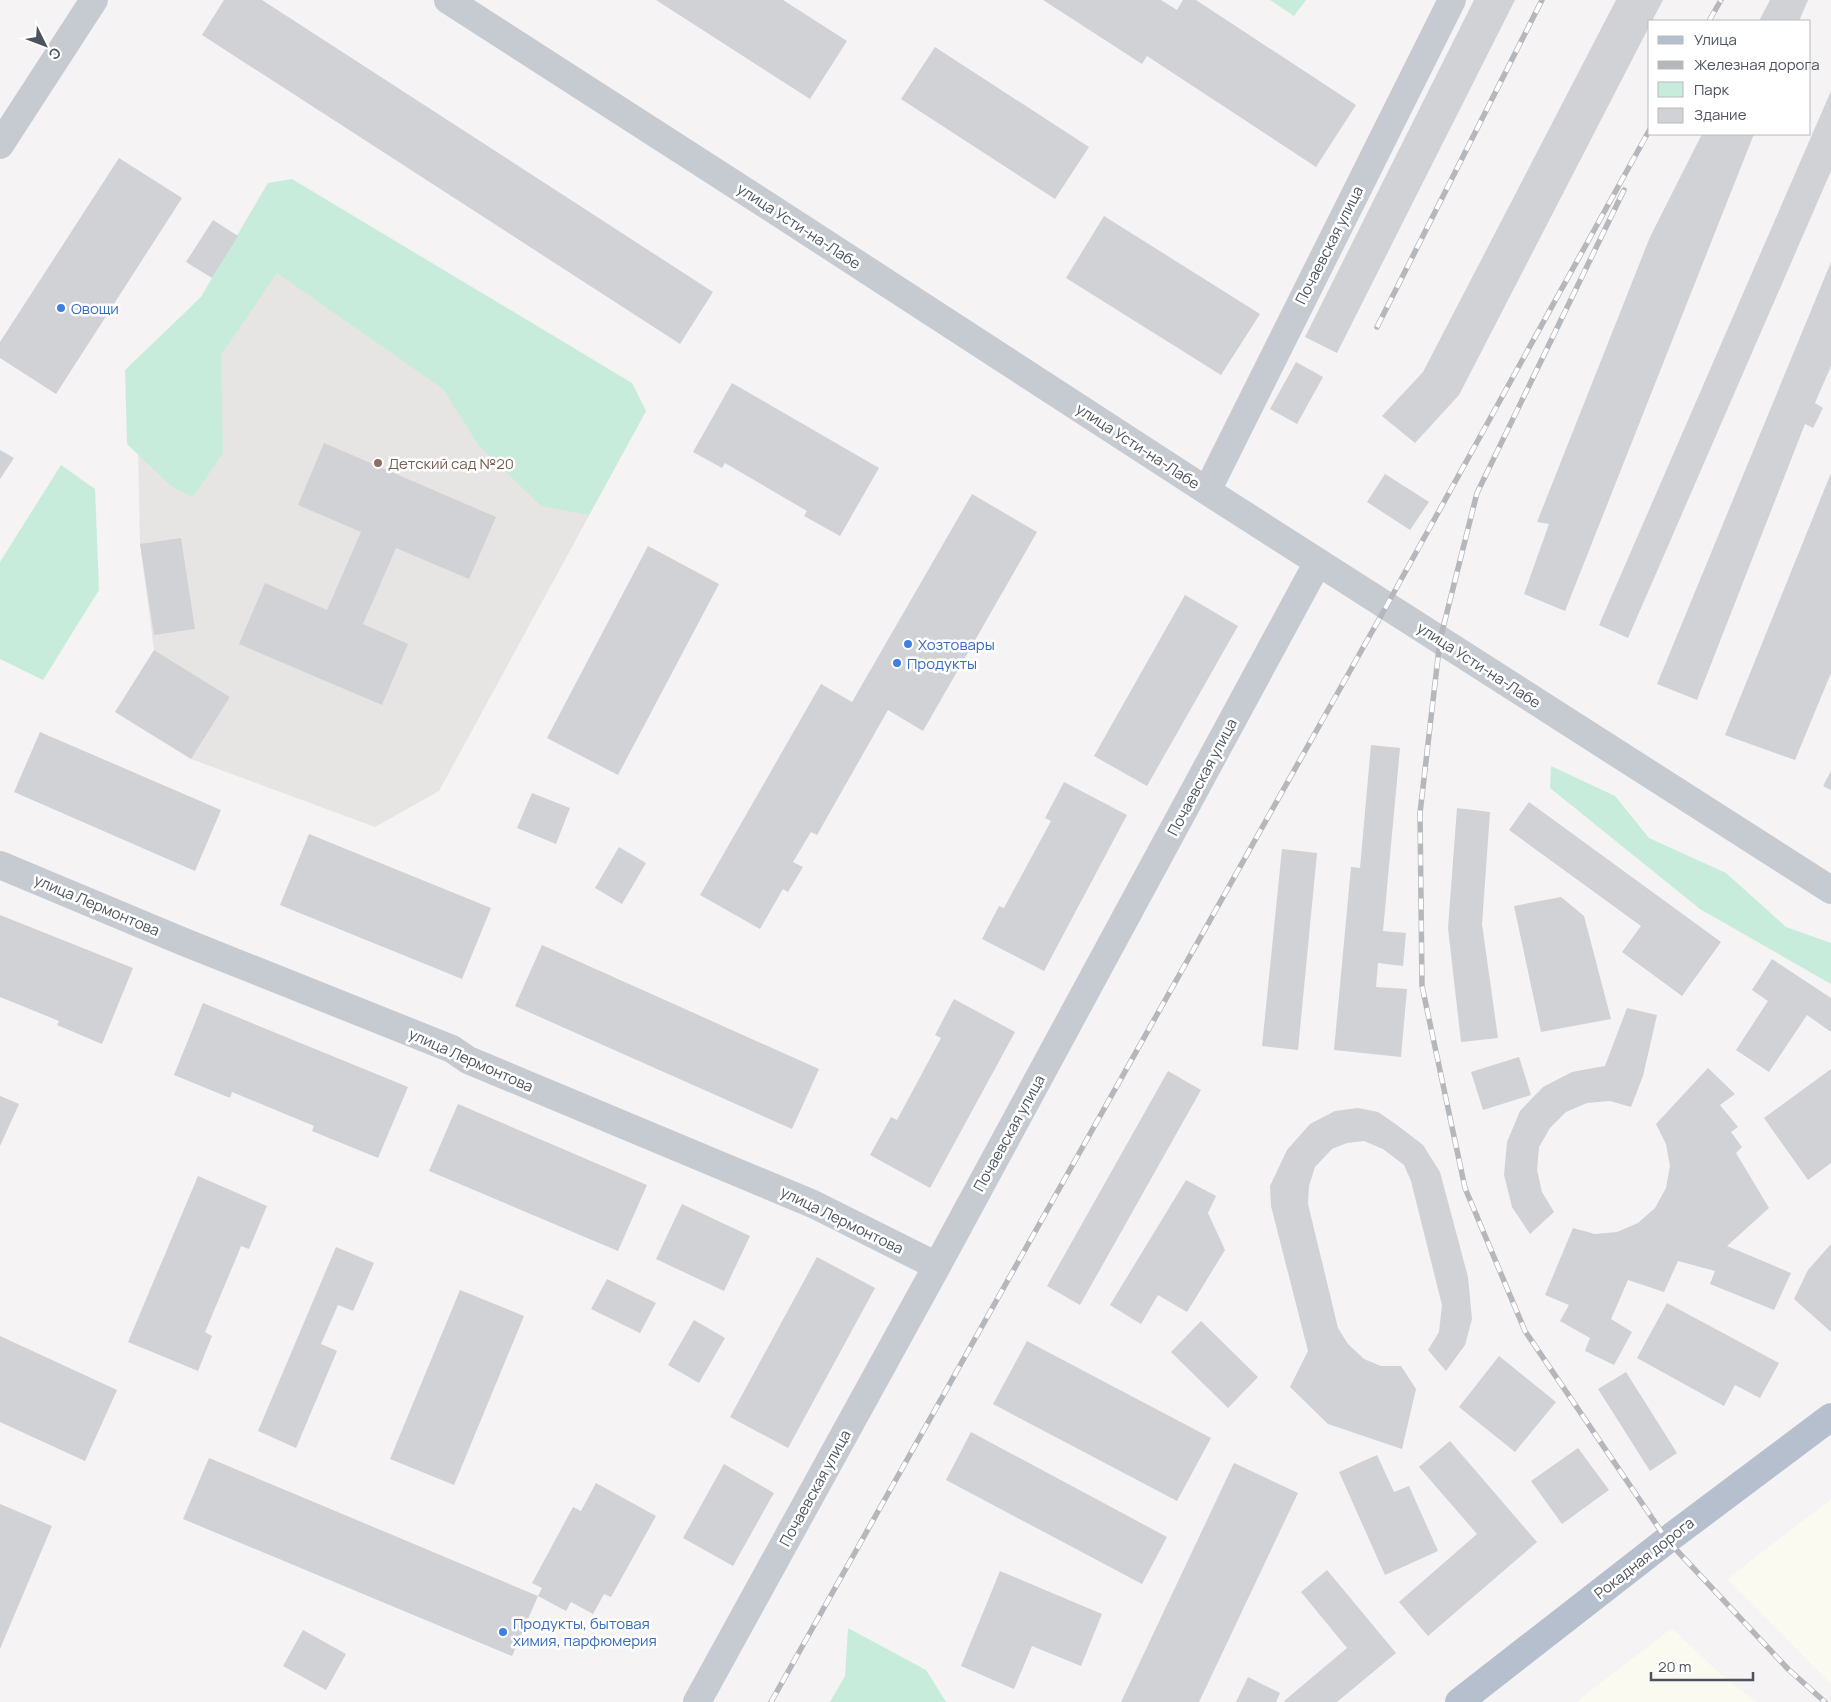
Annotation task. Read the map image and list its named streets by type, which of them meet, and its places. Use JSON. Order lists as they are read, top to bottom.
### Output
{
  "streets": {
    "main road": ["Рокадная дорога"],
    "street": ["улица Усти-на-Лабе", "Почаевская улица", "улица Лермонтова"]
  },
  "crossings": [
    ["улица Усти-на-Лабе", "Почаевская улица"],
    ["Почаевская улица", "улица Лермонтова"]
  ],
  "places": [
    "Овощи",
    "Детский сад №20",
    "Хозтовары",
    "Продукты",
    "Продукты, бытовая химия, парфюмерия"
  ],
  "legend": [
    "Улица",
    "Железная дорога",
    "Парк",
    "Здание"
  ],
  "scale_bar": "20 m",
  "north": "bottom right"
}
